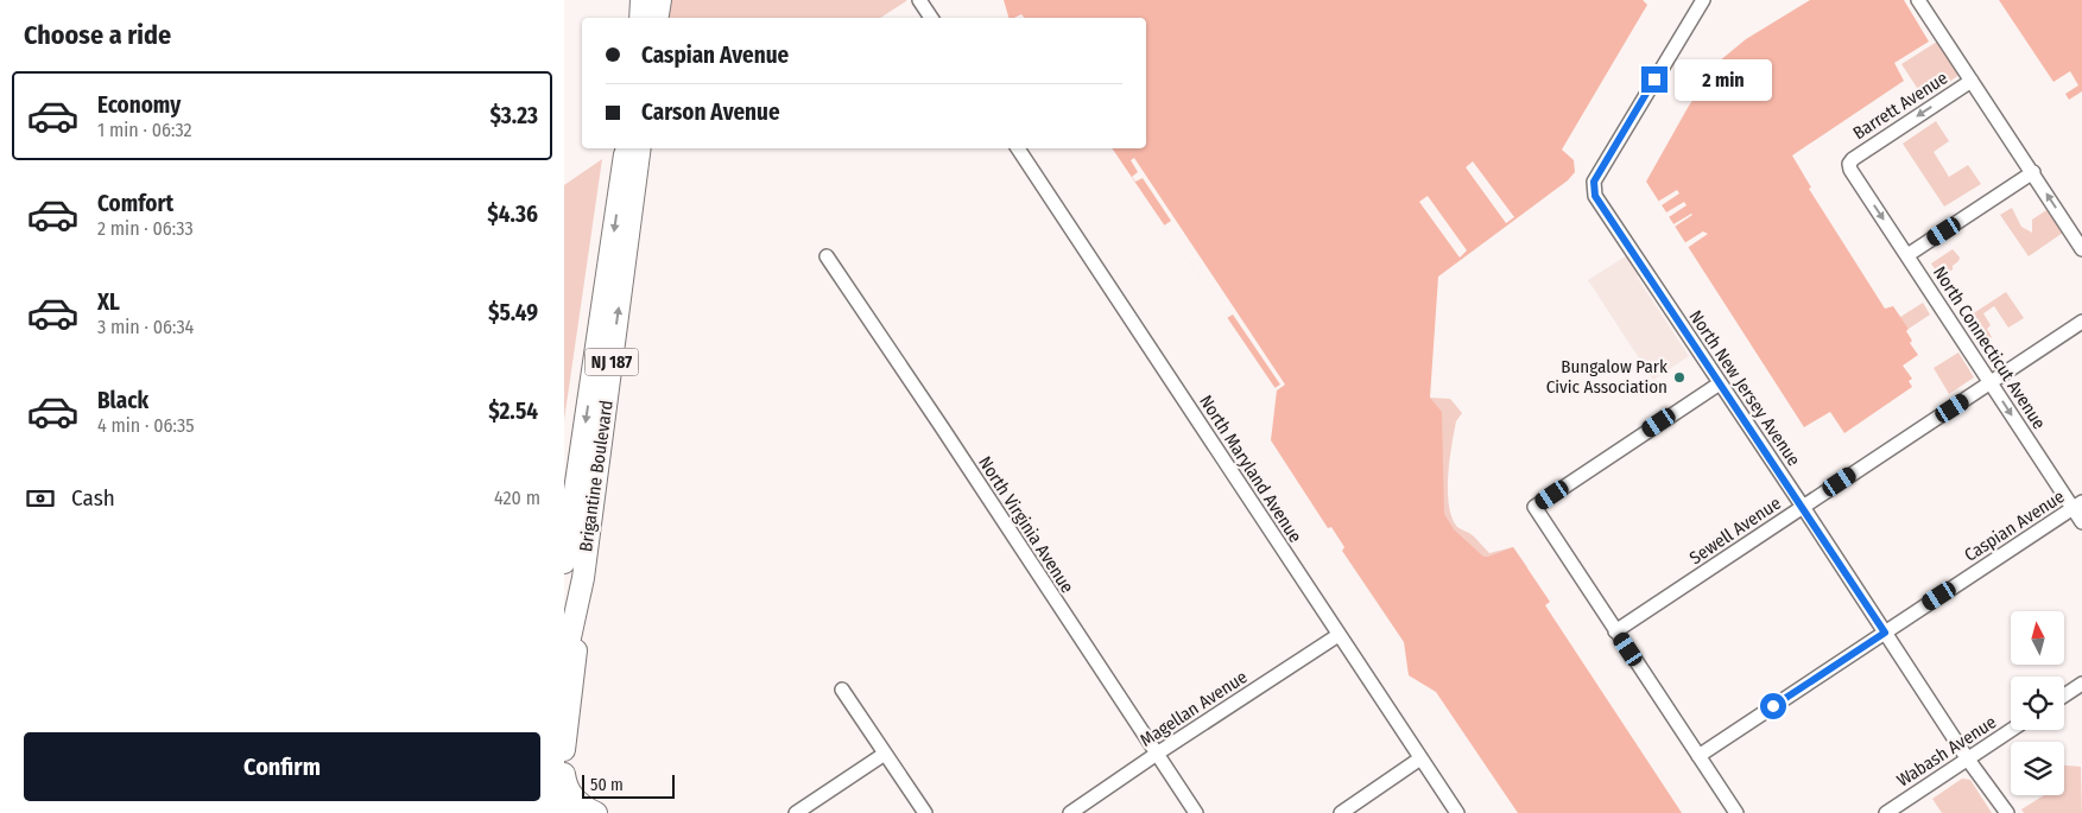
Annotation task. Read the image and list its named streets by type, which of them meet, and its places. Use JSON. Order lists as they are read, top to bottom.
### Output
{
  "streets": {
    "main road": ["NJ 187", "Brigantine Boulevard"],
    "street": [
      "Barrett Avenue",
      "North Connecticut Avenue",
      "North New Jersey Avenue",
      "North Maryland Avenue",
      "North Virginia Avenue",
      "Caspian Avenue",
      "Sewell Avenue",
      "Magellan Avenue",
      "Wabash Avenue"
    ]
  },
  "crossings": [
    ["Barrett Avenue", "North Connecticut Avenue"],
    ["North Connecticut Avenue", "Caspian Avenue"],
    ["North Connecticut Avenue", "Sewell Avenue"],
    ["North New Jersey Avenue", "Caspian Avenue"],
    ["North New Jersey Avenue", "Sewell Avenue"],
    ["North New Jersey Avenue", "Wabash Avenue"],
    ["North Maryland Avenue", "Magellan Avenue"],
    ["North Virginia Avenue", "Magellan Avenue"]
  ],
  "one_way": ["North Connecticut Avenue"],
  "places": ["Bungalow Park Civic Association"],
  "scale_bar": "50 m",
  "north": "top",
  "page": {
    "heading": "Choose a ride",
    "banner": ["Caspian Avenue", "Carson Avenue"],
    "bubble": "2 min",
    "list": [
      {
        "name": "Economy",
        "note": "1 min · 06:32",
        "value": "$3.23"
      },
      {
        "name": "Comfort",
        "note": "2 min · 06:33",
        "value": "$4.36"
      },
      {
        "name": "XL",
        "note": "3 min · 06:34",
        "value": "$5.49"
      },
      {
        "name": "Black",
        "note": "4 min · 06:35",
        "value": "$2.54"
      }
    ],
    "pay": ["Cash", "420 m"],
    "buttons": "Confirm",
    "scale": "50 m"
  }
}
